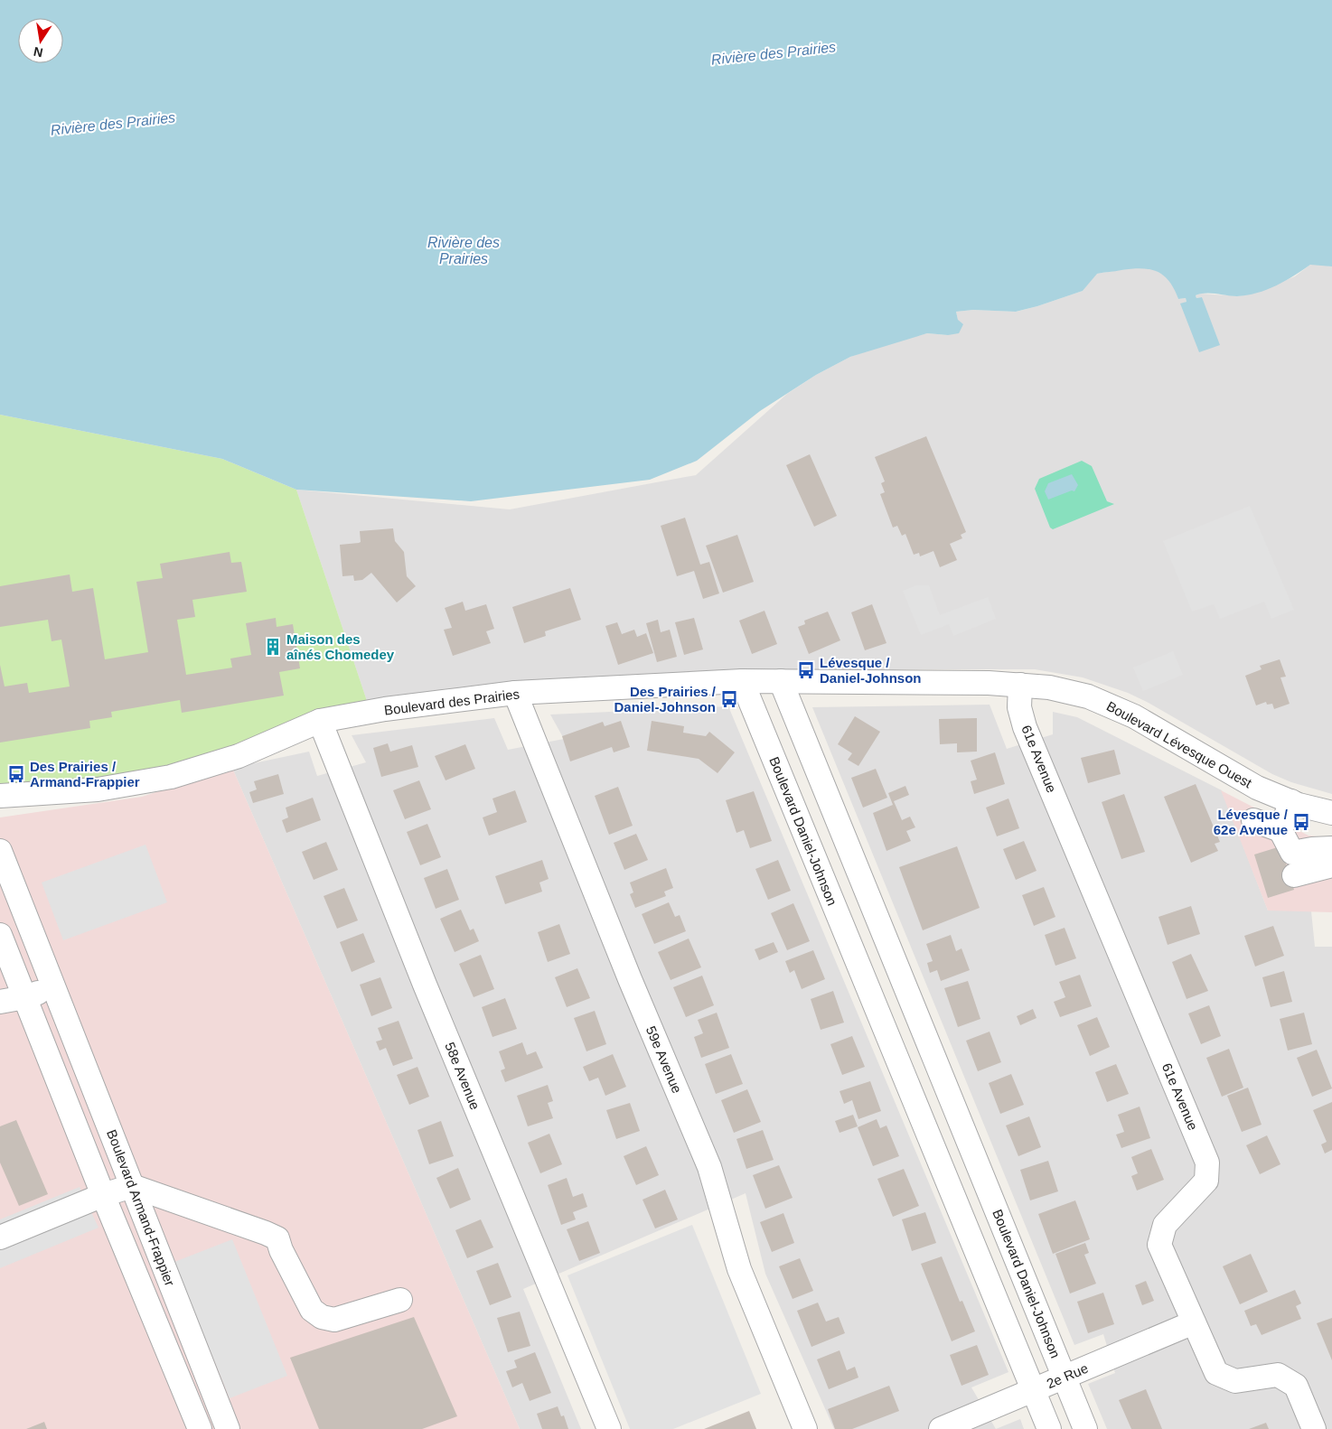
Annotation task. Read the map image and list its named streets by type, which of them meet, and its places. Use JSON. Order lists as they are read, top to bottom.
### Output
{
  "streets": {
    "street": [
      "Boulevard des Prairies",
      "Boulevard Lévesque Ouest",
      "61e Avenue",
      "Boulevard Daniel-Johnson",
      "59e Avenue",
      "58e Avenue",
      "Boulevard Armand-Frappier",
      "2e Rue"
    ]
  },
  "crossings": [
    ["Boulevard des Prairies", "Boulevard Lévesque Ouest"],
    ["Boulevard des Prairies", "Boulevard Daniel-Johnson"],
    ["Boulevard des Prairies", "59e Avenue"],
    ["Boulevard des Prairies", "58e Avenue"],
    ["Boulevard Lévesque Ouest", "61e Avenue"],
    ["61e Avenue", "2e Rue"],
    ["Boulevard Daniel-Johnson", "2e Rue"]
  ],
  "water": ["Rivière des Prairies"],
  "places": {
    "building": ["Maison des aînés Chomedey"],
    "bus stop": [
      "Lévesque / Daniel-Johnson",
      "Des Prairies / Daniel-Johnson",
      "Des Prairies / Armand-Frappier",
      "Lévesque / 62e Avenue"
    ]
  },
  "north": "bottom"
}
